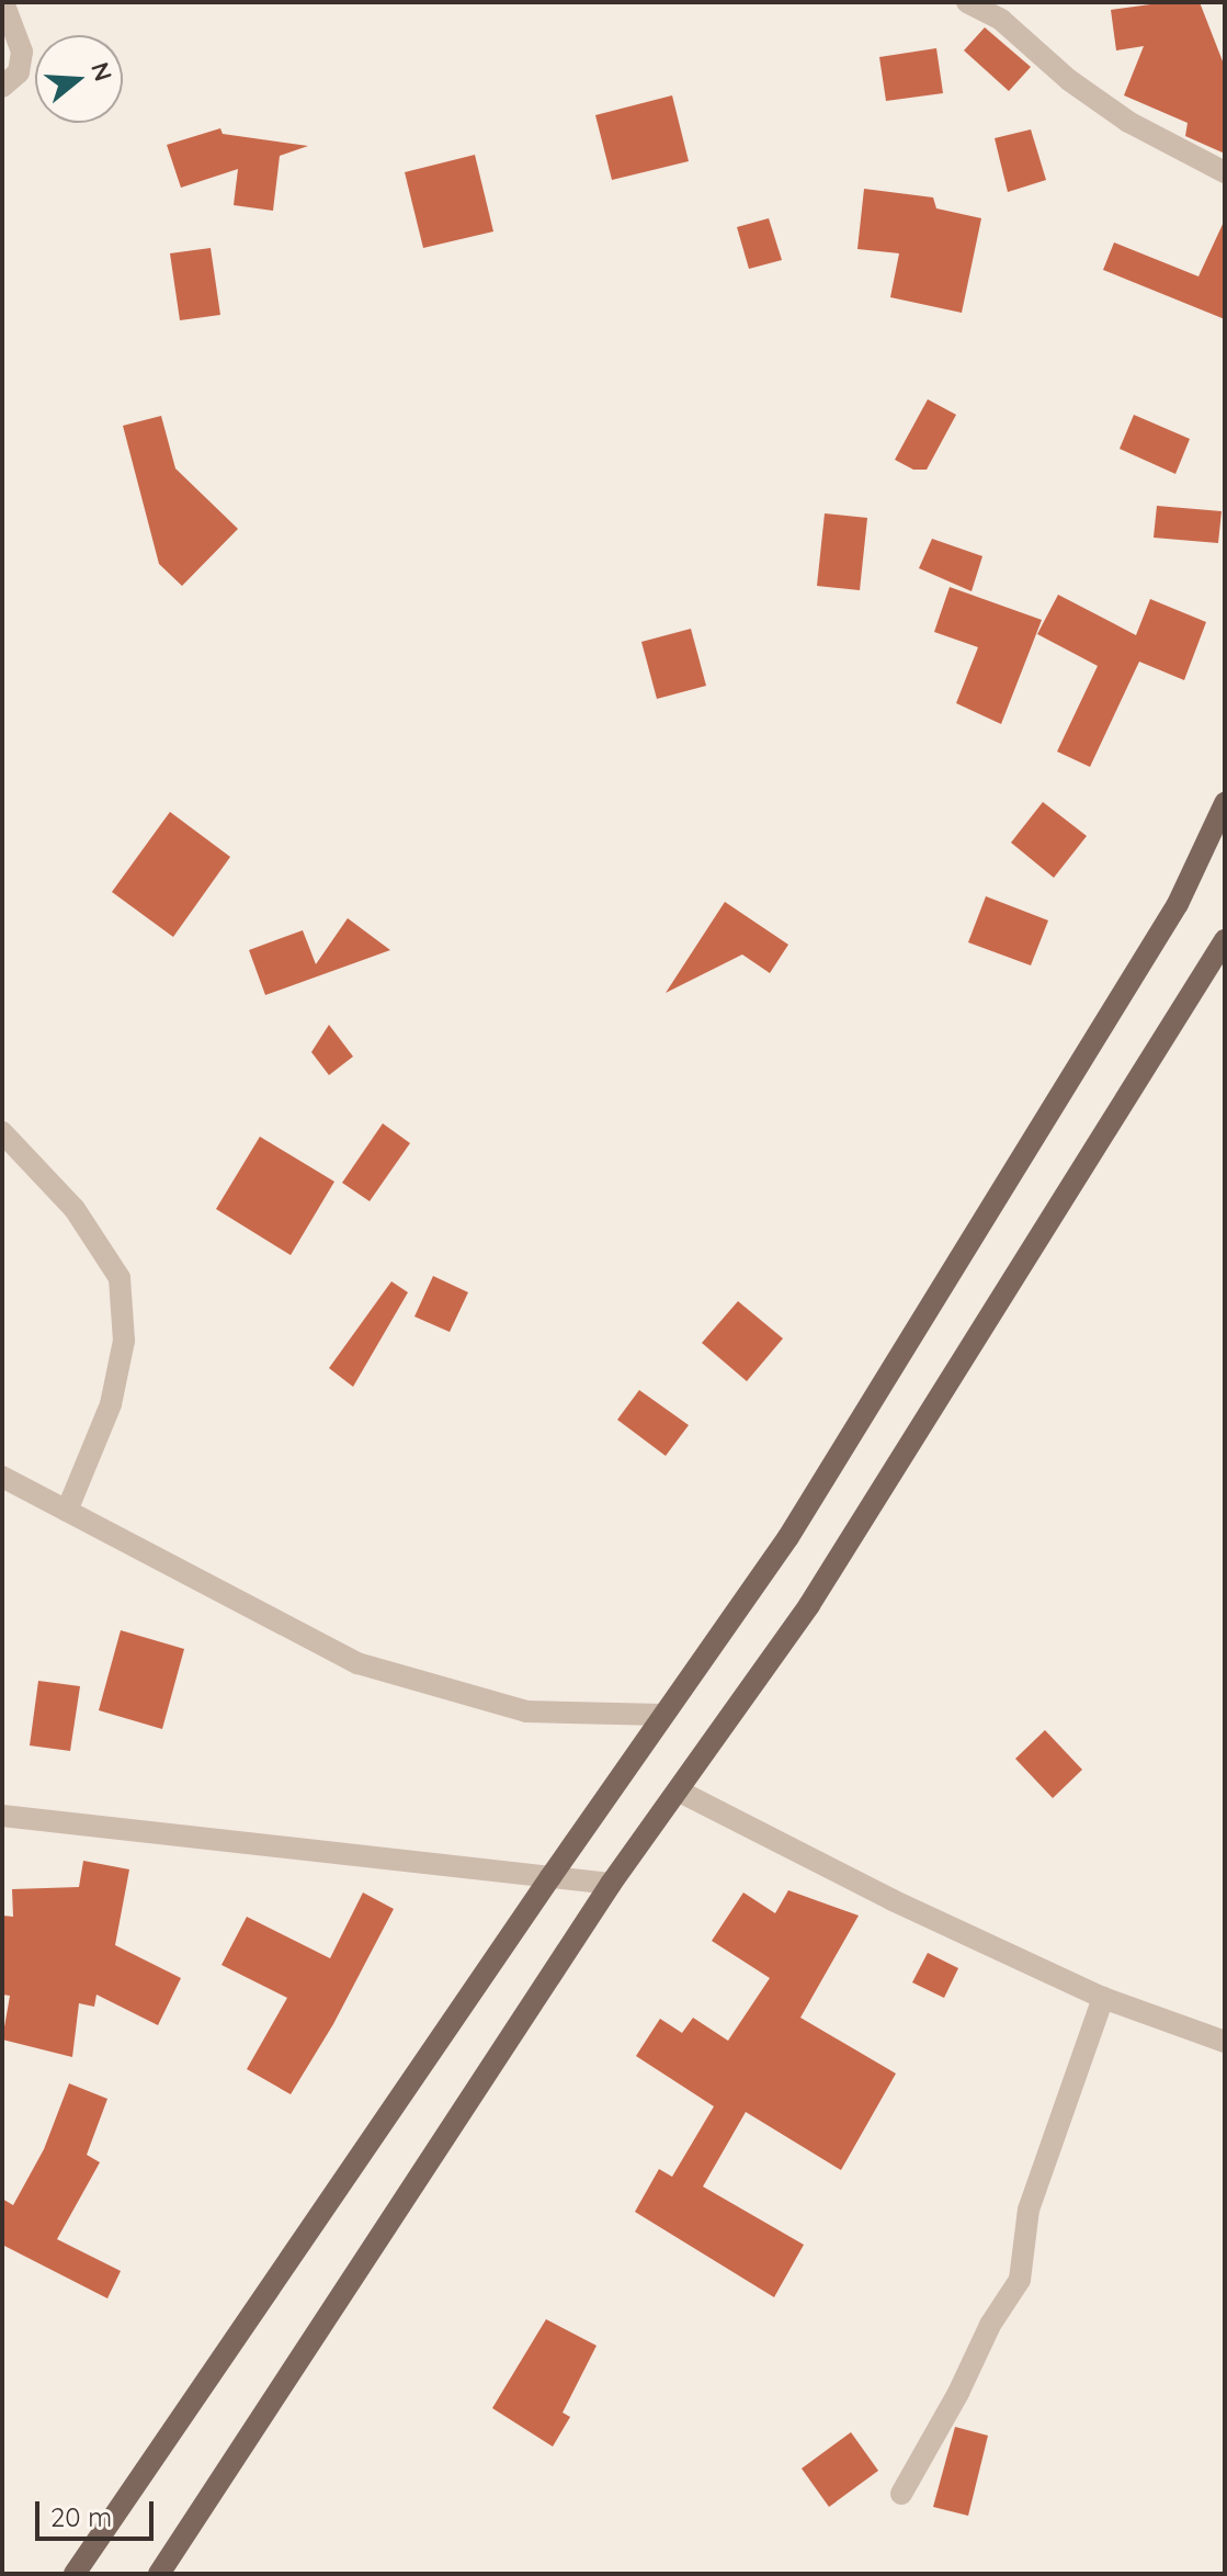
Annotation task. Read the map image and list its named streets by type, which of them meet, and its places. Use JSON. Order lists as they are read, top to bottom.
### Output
{
  "scale_bar": "20 m",
  "north": "right"
}
